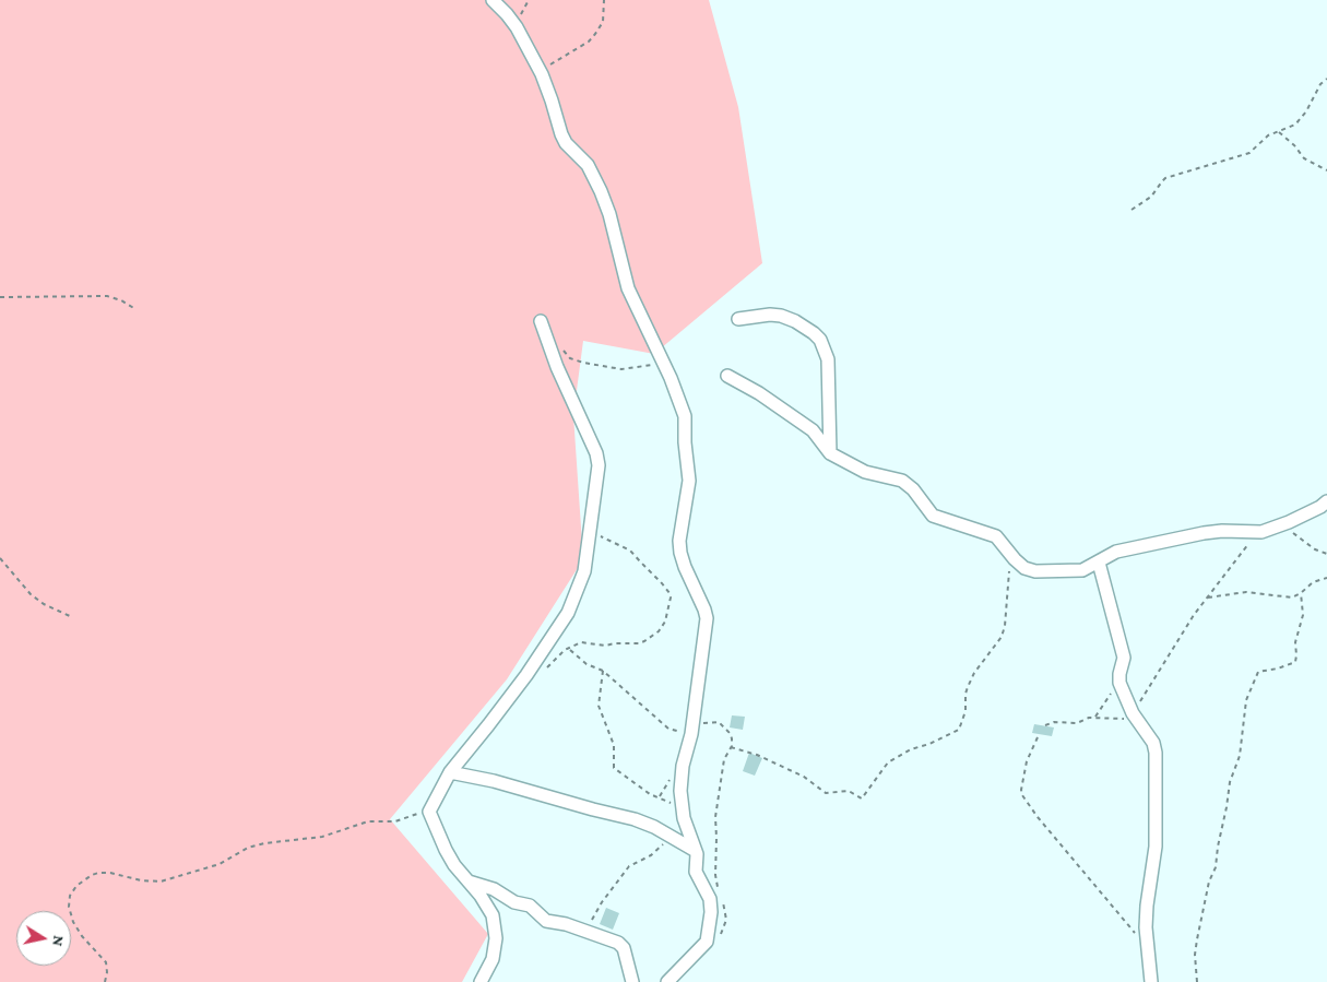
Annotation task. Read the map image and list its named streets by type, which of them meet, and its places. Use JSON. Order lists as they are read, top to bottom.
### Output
{
  "north": "right"
}
